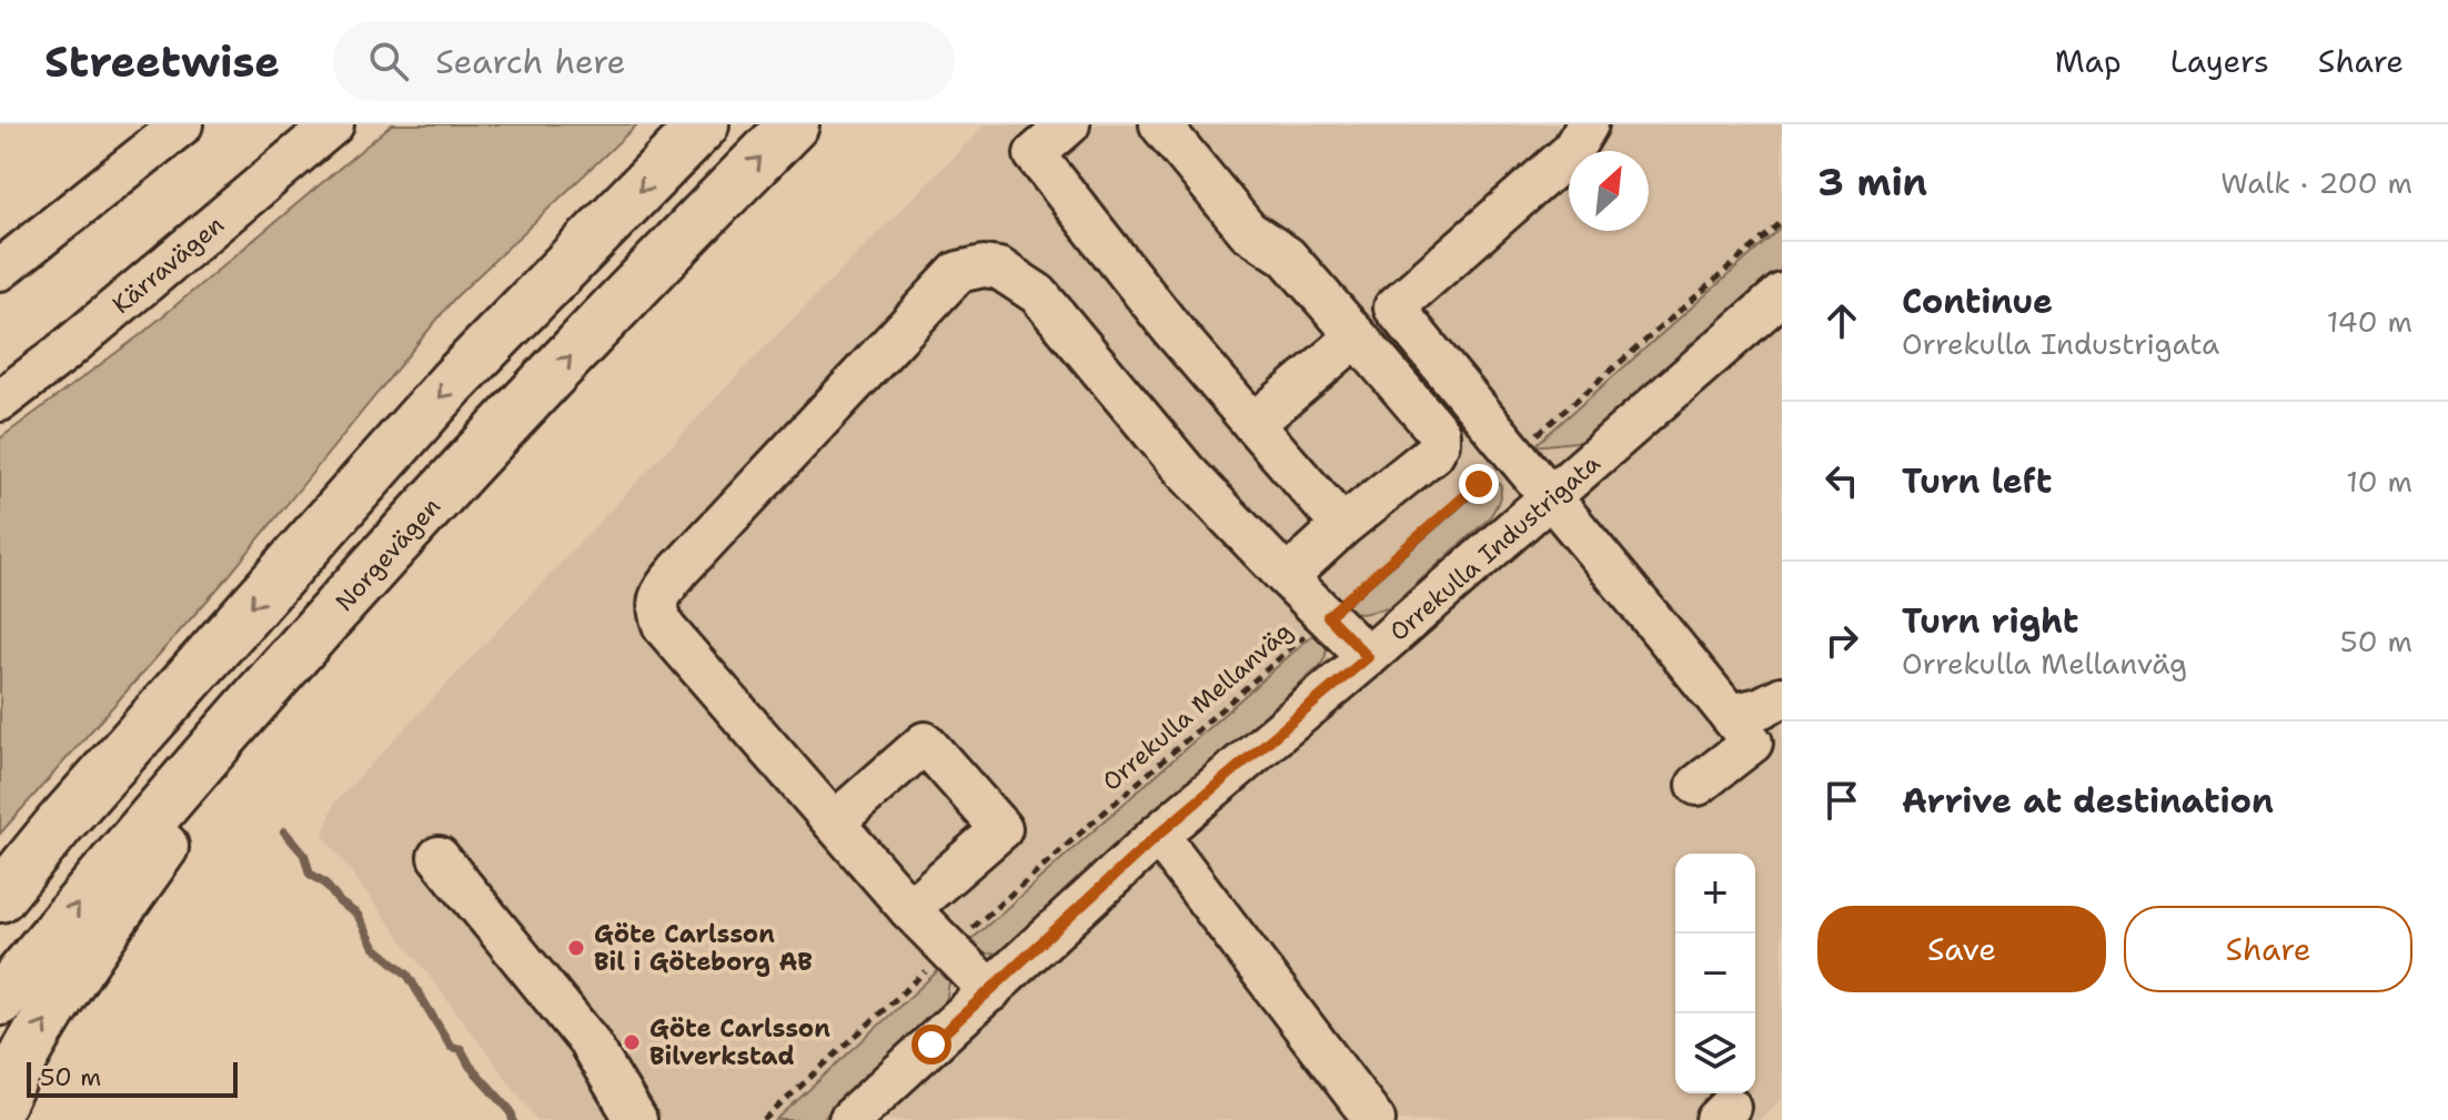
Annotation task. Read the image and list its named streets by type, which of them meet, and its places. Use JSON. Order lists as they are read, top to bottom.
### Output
{
  "streets": {
    "highway": ["Norgevägen"],
    "street": ["Kärravägen", "Orrekulla Industrigata"],
    "path": ["Orrekulla Mellanväg"]
  },
  "places": ["Göte Carlsson Bil i Göteborg AB", "Göte Carlsson Bilverkstad"],
  "scale_bar": "50 m",
  "north": "top right",
  "page": {
    "header": "Streetwise",
    "search": "Search here",
    "nav": ["Map", "Layers", "Share"],
    "heading": ["3 min", "Walk · 200 m"],
    "list": [
      ["Continue", "Orrekulla Industrigata", "140 m"],
      ["Turn left", "10 m"],
      ["Turn right", "Orrekulla Mellanväg", "50 m"],
      "Arrive at destination"
    ],
    "map_buttons": ["+", "−"],
    "buttons": ["Save", "Share"],
    "scale": "50 m"
  }
}
